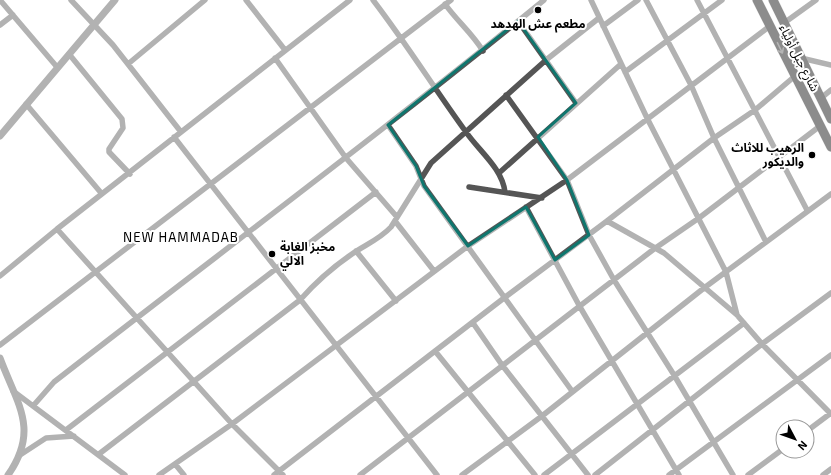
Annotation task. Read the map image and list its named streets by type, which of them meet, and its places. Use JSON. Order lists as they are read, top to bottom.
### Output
{
  "streets": {
    "main road": ["شارع جبل أولياء"]
  },
  "districts": ["NEW HAMMADAB"],
  "places": ["مطعم عش الهدهد", "الرهيب للاثاث والديكور", "مخبز الغابة الالي"],
  "north": "bottom right"
}
